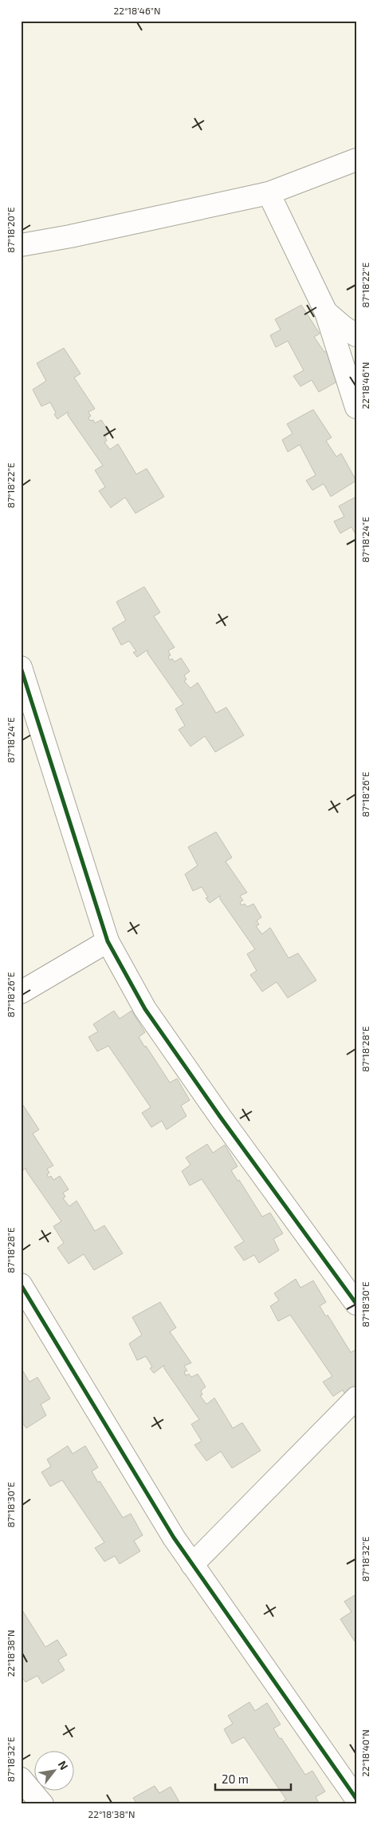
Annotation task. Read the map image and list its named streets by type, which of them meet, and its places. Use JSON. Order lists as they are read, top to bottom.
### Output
{
  "scale_bar": "20 m",
  "north": "top right",
  "coordinates": [
    "22°18'46\"N",
    "87°18'20\"E",
    "87°18'22\"E",
    "87°18'24\"E",
    "87°18'26\"E",
    "87°18'28\"E",
    "87°18'30\"E",
    "87°18'32\"E",
    "22°18'38\"N",
    "22°18'40\"N"
  ]
}
